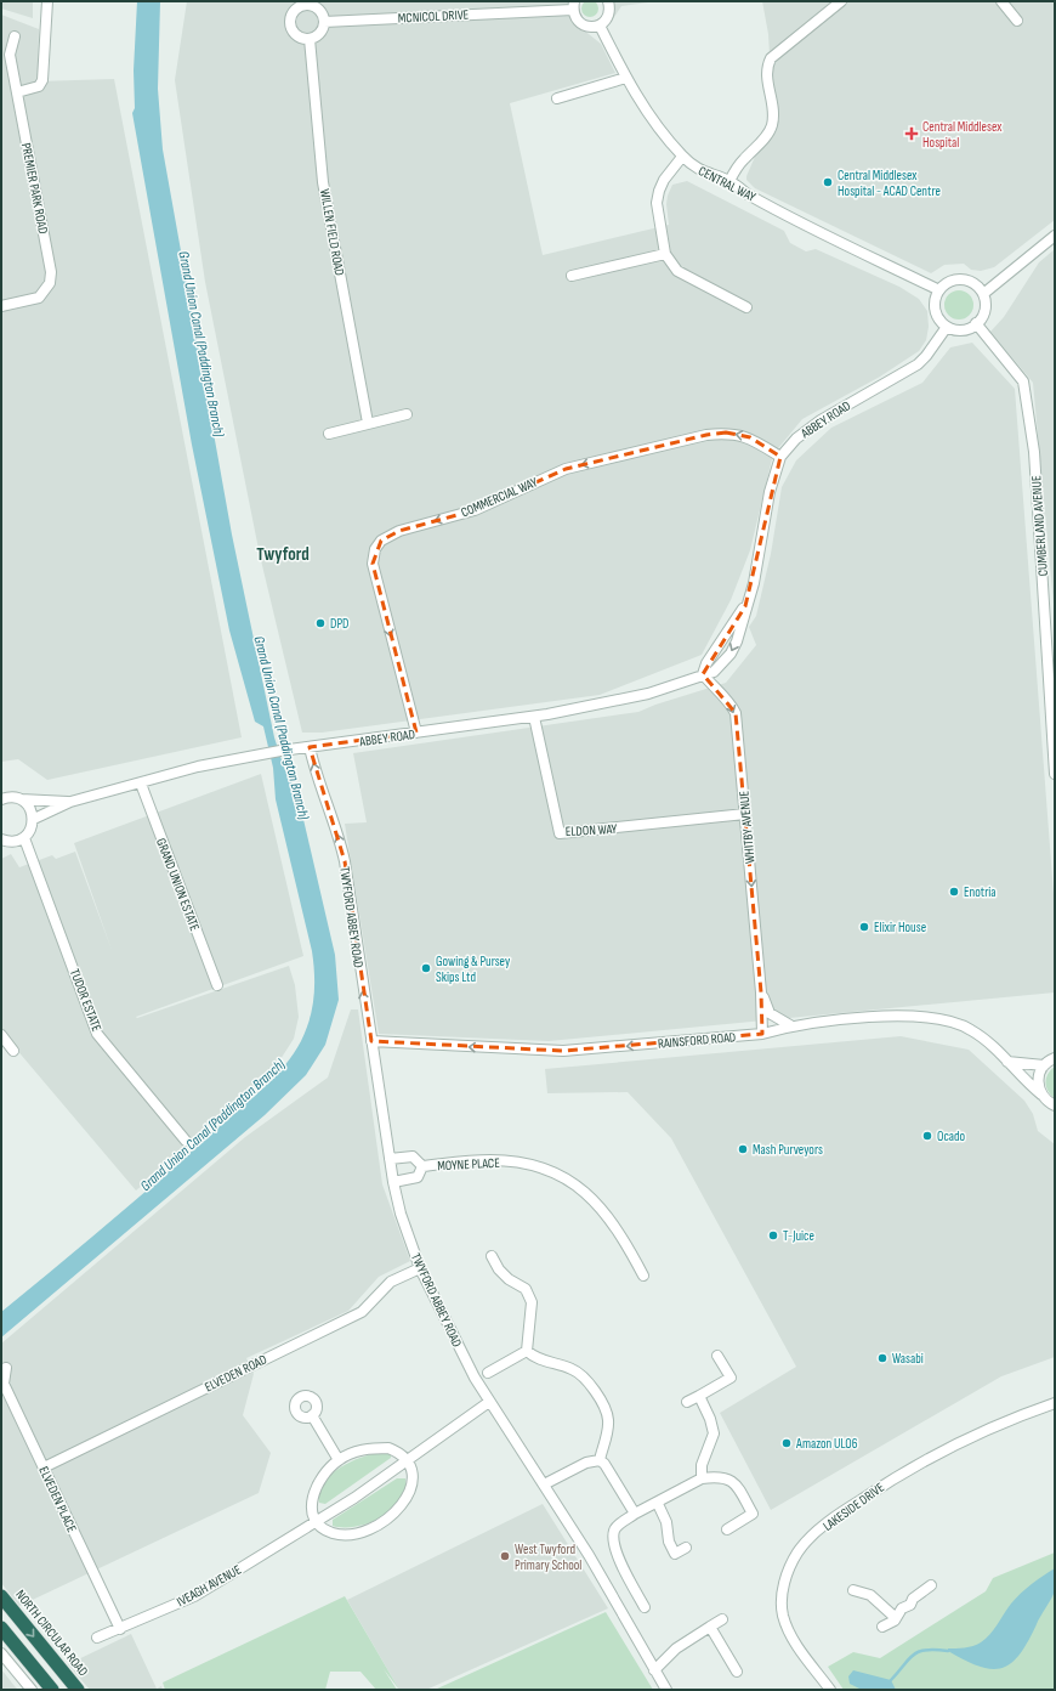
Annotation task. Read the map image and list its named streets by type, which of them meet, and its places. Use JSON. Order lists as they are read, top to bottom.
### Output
{
  "streets": {
    "highway": ["NORTH CIRCULAR ROAD"],
    "street": [
      "MCNICOL DRIVE",
      "CENTRAL WAY",
      "PREMIER PARK ROAD",
      "WILLEN FIELD ROAD",
      "ABBEY ROAD",
      "COMMERCIAL WAY",
      "CUMBERLAND AVENUE",
      "WHITBY AVENUE",
      "ELDON WAY",
      "GRAND UNION ESTATE",
      "TWYFORD ABBEY ROAD",
      "TUDOR ESTATE",
      "RAINSFORD ROAD",
      "MOYNE PLACE",
      "ELVEDEN ROAD",
      "ELVEDEN PLACE",
      "LAKESIDE DRIVE",
      "IVEAGH AVENUE"
    ]
  },
  "crossings": [
    ["MCNICOL DRIVE", "WILLEN FIELD ROAD"],
    ["CENTRAL WAY", "ABBEY ROAD"],
    ["CENTRAL WAY", "CUMBERLAND AVENUE"],
    ["ABBEY ROAD", "COMMERCIAL WAY"],
    ["ABBEY ROAD", "CUMBERLAND AVENUE"],
    ["ABBEY ROAD", "WHITBY AVENUE"],
    ["ABBEY ROAD", "ELDON WAY"],
    ["ABBEY ROAD", "GRAND UNION ESTATE"],
    ["ABBEY ROAD", "TWYFORD ABBEY ROAD"],
    ["WHITBY AVENUE", "ELDON WAY"],
    ["WHITBY AVENUE", "RAINSFORD ROAD"],
    ["TWYFORD ABBEY ROAD", "RAINSFORD ROAD"],
    ["TWYFORD ABBEY ROAD", "MOYNE PLACE"],
    ["TWYFORD ABBEY ROAD", "ELVEDEN ROAD"],
    ["TWYFORD ABBEY ROAD", "IVEAGH AVENUE"],
    ["ELVEDEN ROAD", "ELVEDEN PLACE"],
    ["ELVEDEN PLACE", "IVEAGH AVENUE"]
  ],
  "one_way": ["WHITBY AVENUE", "RAINSFORD ROAD"],
  "districts": ["Twyford"],
  "water": ["Grand Union Canal (Paddington Branch)"],
  "places": {
    "health": ["Central Middlesex Hospital"],
    "other": [
      "Central Middlesex Hospital - ACAD Centre",
      "DPD",
      "Enotria",
      "Elixir House",
      "Gowing & Pursey Skips Ltd",
      "Ocado",
      "Mash Purveyors",
      "T-Juice",
      "Wasabi",
      "Amazon ULO6",
      "West Twyford Primary School"
    ]
  }
}
